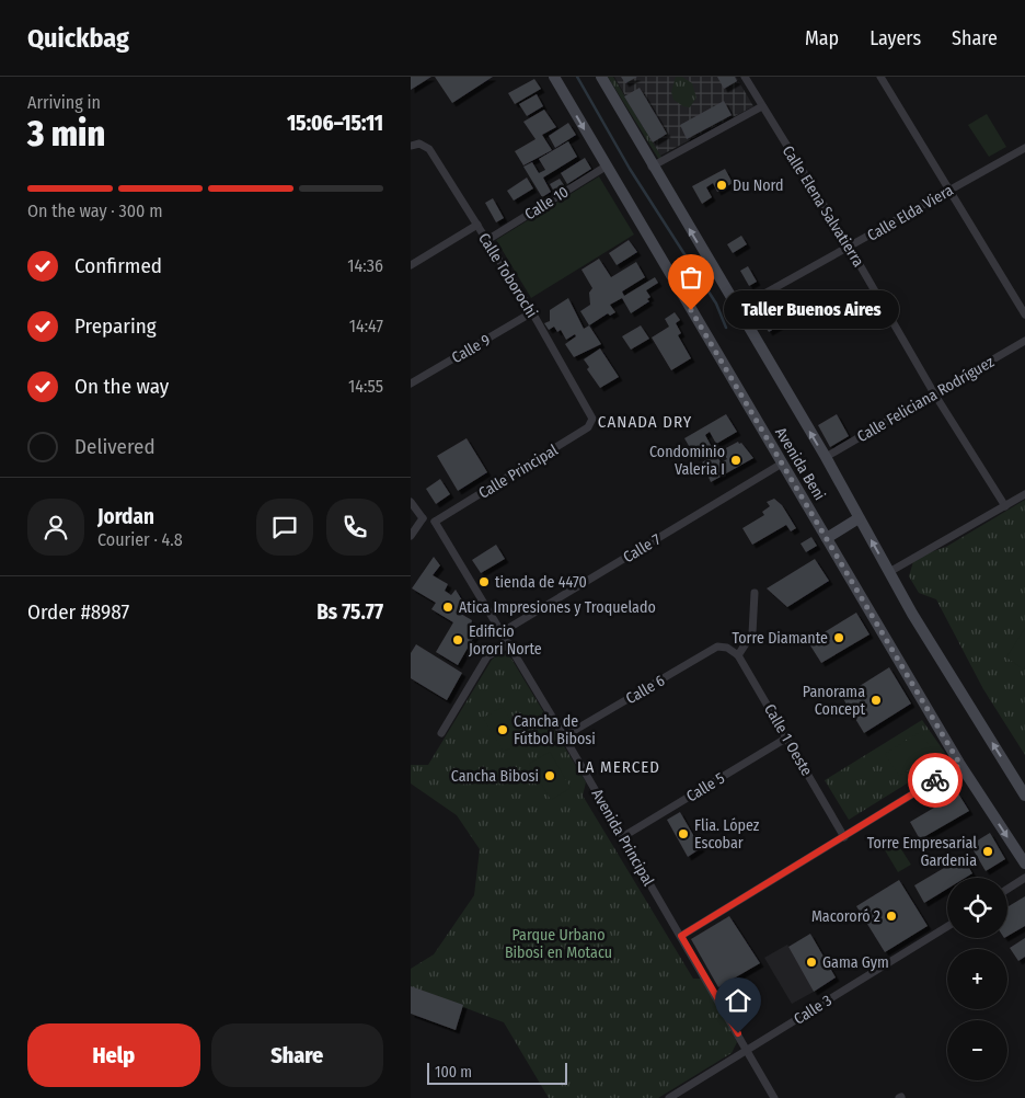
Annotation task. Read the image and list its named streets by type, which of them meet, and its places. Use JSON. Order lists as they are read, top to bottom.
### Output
{
  "streets": {
    "street": [
      "Calle 10",
      "Calle Elena Salvatierra",
      "Calle Elda Viera",
      "Calle Toborochi",
      "Calle 9",
      "Calle Feliciana Rodríguez",
      "Avenida Beni",
      "Calle Principal",
      "Calle 7",
      "Calle 6",
      "Calle 1 Oeste",
      "Calle 5",
      "Avenida Principal",
      "Calle 3"
    ]
  },
  "crossings": [
    ["Calle 10", "Calle Toborochi"],
    ["Calle 10", "Avenida Beni"],
    ["Calle Elena Salvatierra", "Calle Elda Viera"],
    ["Calle Elena Salvatierra", "Calle Feliciana Rodríguez"],
    ["Calle Elda Viera", "Avenida Beni"],
    ["Calle Toborochi", "Calle 9"],
    ["Calle Toborochi", "Calle Principal"],
    ["Calle Feliciana Rodríguez", "Avenida Beni"],
    ["Avenida Beni", "Calle 7"],
    ["Calle Principal", "Avenida Principal"],
    ["Calle 7", "Avenida Principal"],
    ["Calle 6", "Calle 1 Oeste"],
    ["Calle 6", "Avenida Principal"],
    ["Calle 1 Oeste", "Calle 5"],
    ["Calle 5", "Avenida Principal"],
    ["Avenida Principal", "Calle 3"]
  ],
  "districts": ["CANADA DRY", "LA MERCED"],
  "parks": ["Parque Urbano Bibosi en Motacu"],
  "places": [
    "Du Nord",
    "Taller Buenos Aires",
    "Condominio Valeria I",
    "tienda de 4470",
    "Atica Impresiones y Troquelado",
    "Torre Diamante",
    "Edificio Jorori Norte",
    "Panorama Concept",
    "Cancha de Fútbol Bibosi",
    "Cancha Bibosi",
    "Flia. López Escobar",
    "Torre Empresarial Gardenia",
    "Macororó 2",
    "Gama Gym"
  ],
  "scale_bar": "100 m",
  "page": {
    "header": "Quickbag",
    "nav": ["Map", "Layers", "Share"],
    "heading": ["3 min", "Arriving in", "15:06–15:11"],
    "panel": [
      "Jordan",
      "Courier · 4.8",
      "Order #8987",
      "Bs 75.77"
    ],
    "bar": "On the way · 300 m",
    "list": [
      ["Confirmed", "14:36"],
      ["Preparing", "14:47"],
      ["On the way", "14:55"],
      "Delivered"
    ],
    "bubble": "Taller Buenos Aires",
    "map_buttons": ["+", "−"],
    "buttons": ["Help", "Share"],
    "scale": "100 m"
  }
}
